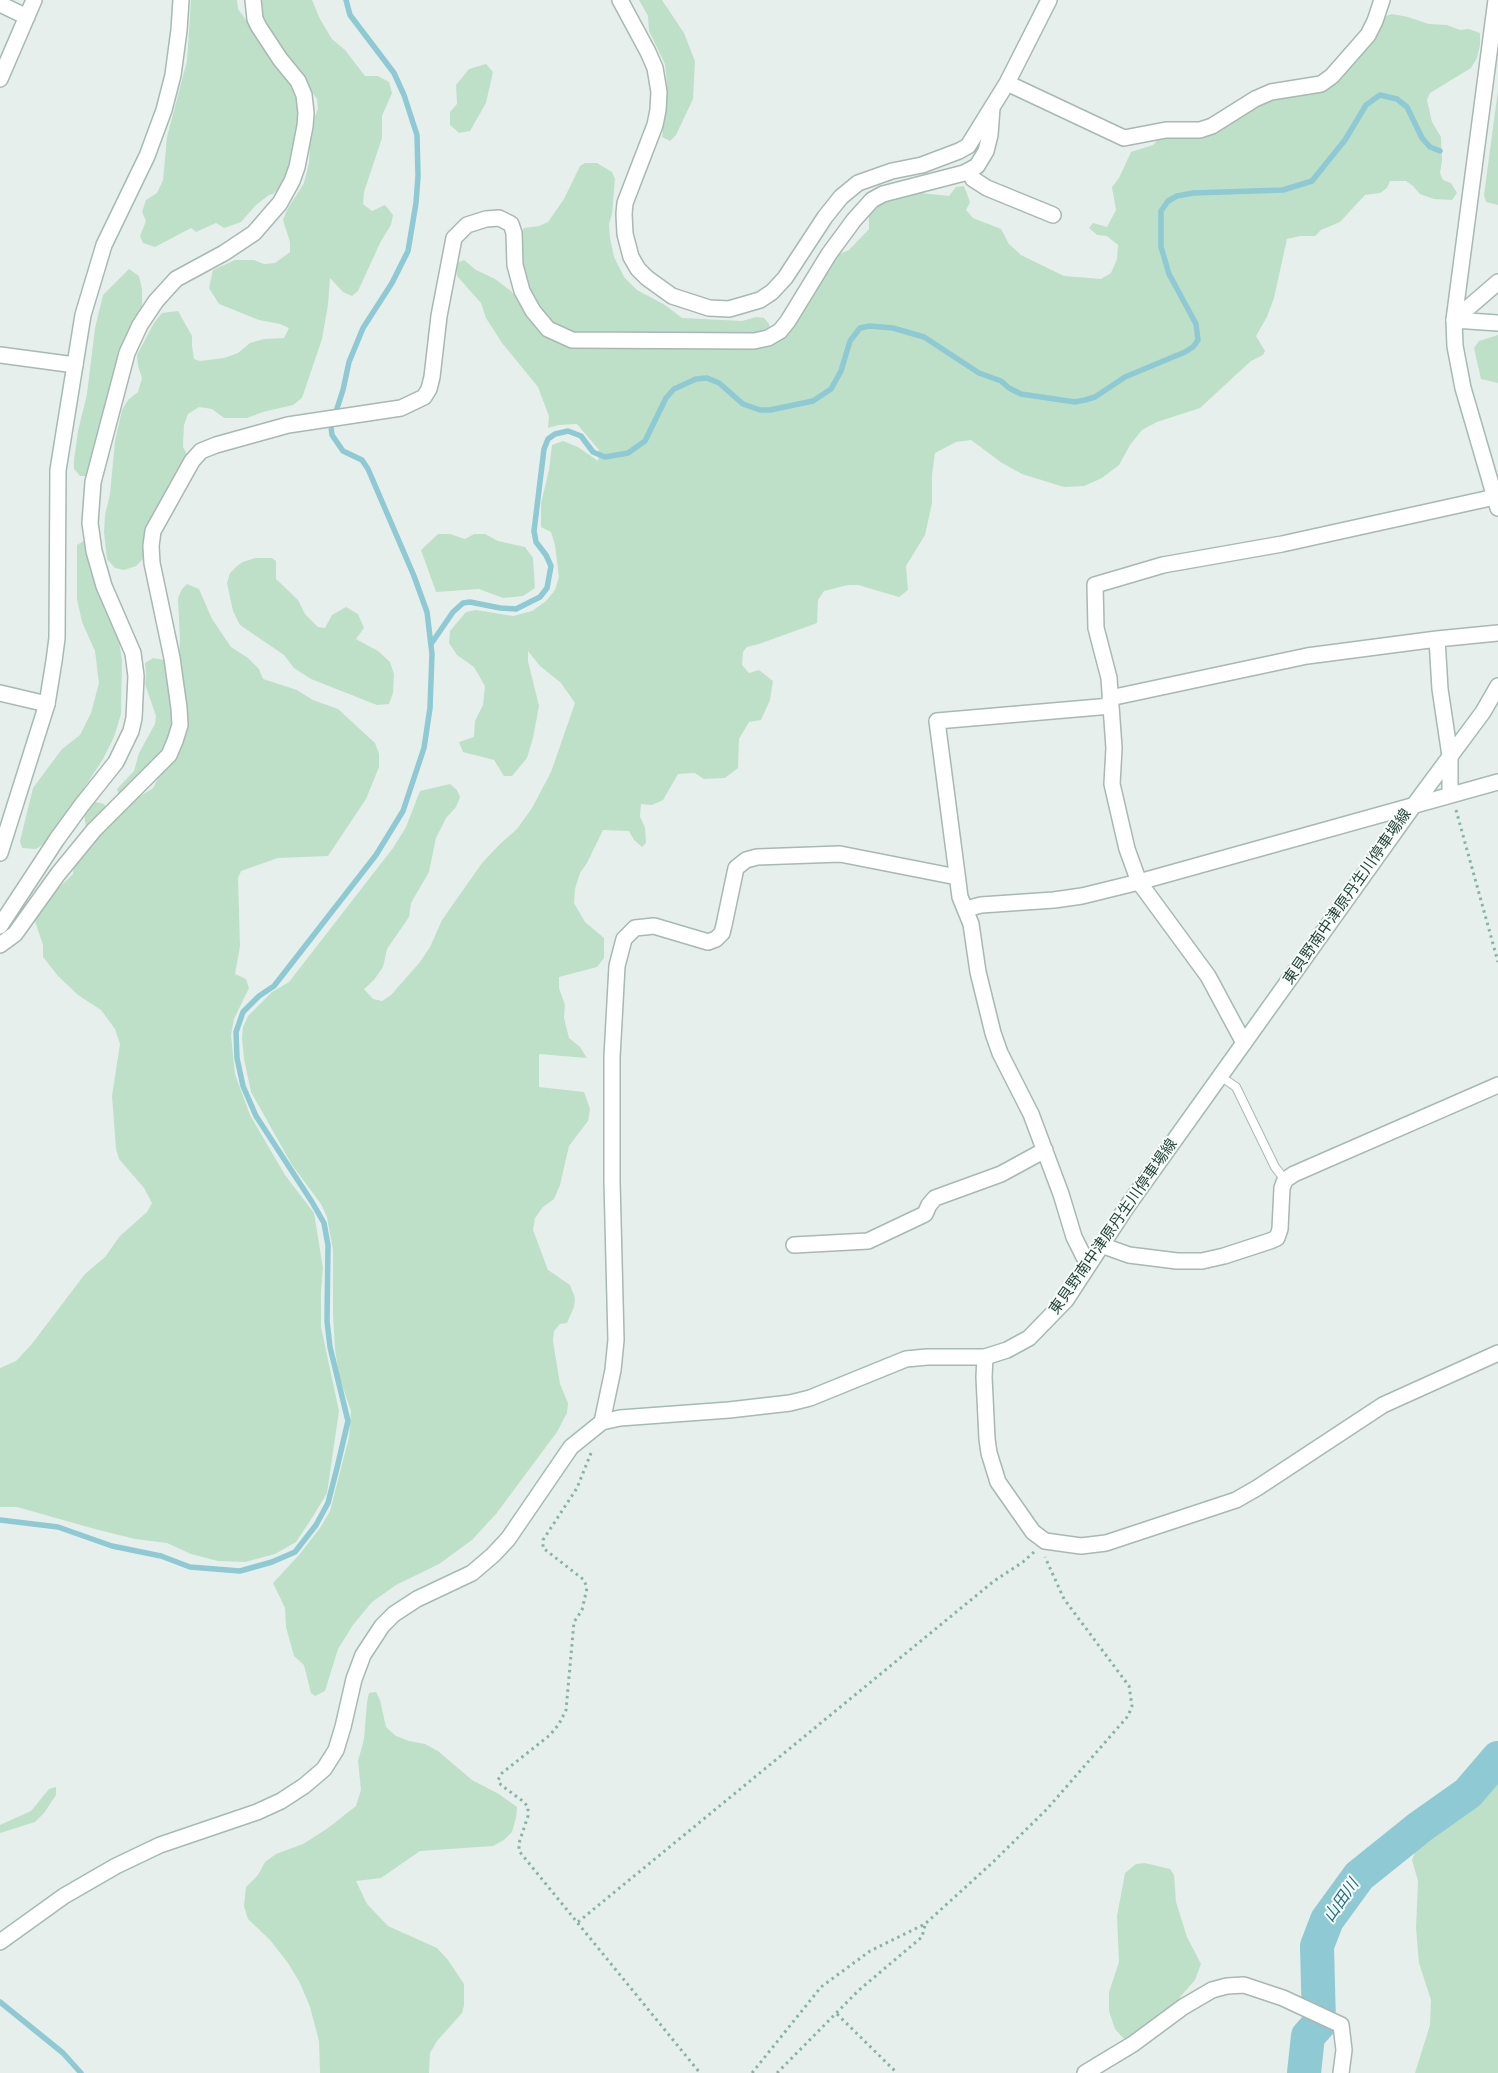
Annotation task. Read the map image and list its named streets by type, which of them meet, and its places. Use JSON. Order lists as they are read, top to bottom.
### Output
{
  "streets": {
    "street": ["東貝野南中津原丹生川停車場線"]
  },
  "water": ["山田川"]
}
